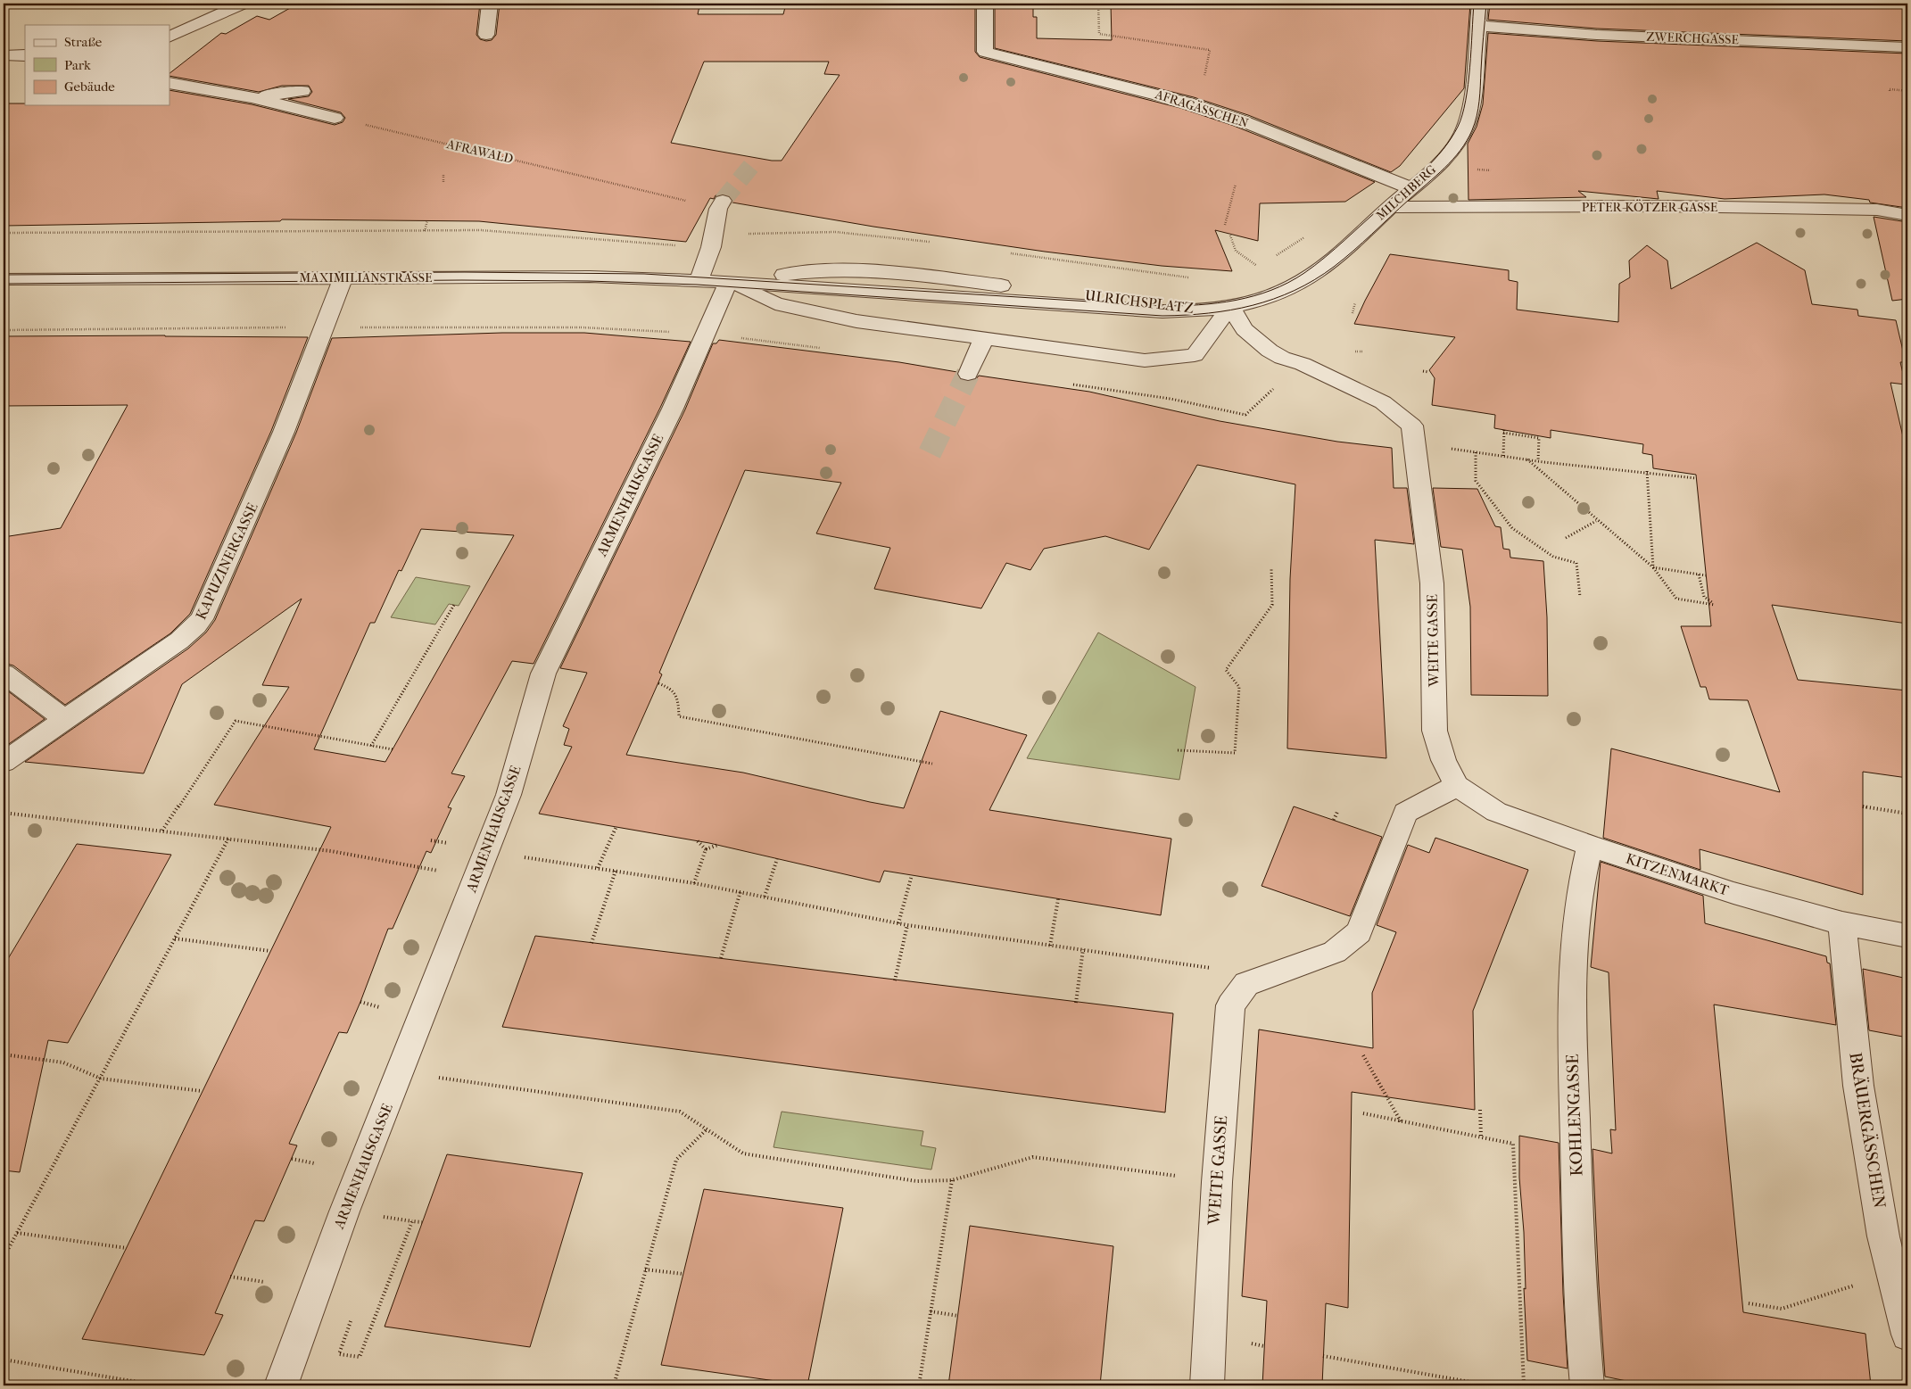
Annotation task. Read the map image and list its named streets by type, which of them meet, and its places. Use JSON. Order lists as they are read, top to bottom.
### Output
{
  "streets": {
    "street": [
      "ZWERCHGASSE",
      "AFRAGÄSSCHEN",
      "MILCHBERG",
      "PETER-KÖTZER-GASSE",
      "MAXIMILIANSTRASSE",
      "ARMENHAUSGASSE",
      "KAPUZINERGASSE",
      "WEITE GASSE",
      "KITZENMARKT",
      "KOHLENGASSE",
      "BRÄUERGÄSSCHEN"
    ],
    "path": ["AFRAWALD"]
  },
  "crossings": [
    ["ZWERCHGASSE", "MILCHBERG"],
    ["AFRAGÄSSCHEN", "MILCHBERG"],
    ["MILCHBERG", "PETER-KÖTZER-GASSE"],
    ["MILCHBERG", "MAXIMILIANSTRASSE"],
    ["MILCHBERG", "ARMENHAUSGASSE"],
    ["MILCHBERG", "WEITE GASSE"],
    ["MAXIMILIANSTRASSE", "ARMENHAUSGASSE"],
    ["MAXIMILIANSTRASSE", "KAPUZINERGASSE"],
    ["WEITE GASSE", "KITZENMARKT"],
    ["KITZENMARKT", "KOHLENGASSE"],
    ["KITZENMARKT", "BRÄUERGÄSSCHEN"]
  ],
  "legend": ["Straße", "Park", "Gebäude"]
}
